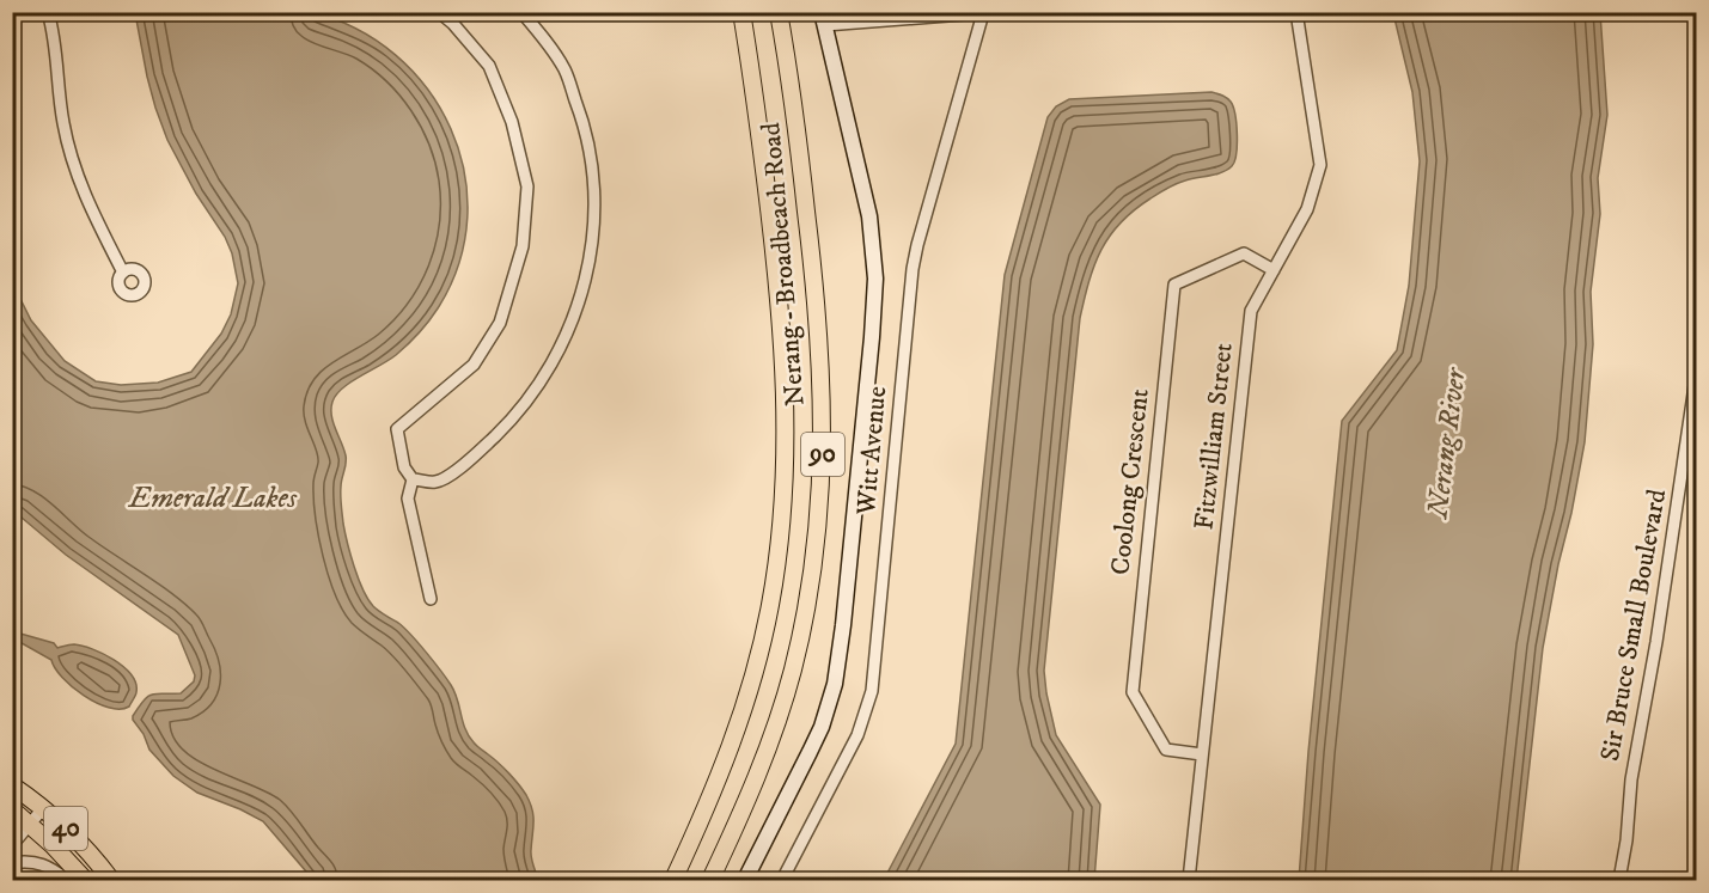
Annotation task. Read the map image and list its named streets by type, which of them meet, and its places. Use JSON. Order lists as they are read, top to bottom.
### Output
{
  "streets": {
    "main road": ["Nerang - Broadbeach Road", "90", "40"],
    "street": [
      "Fitzwilliam Street",
      "Witt Avenue",
      "Coolong Crescent",
      "Sir Bruce Small Boulevard"
    ]
  },
  "crossings": [
    ["Fitzwilliam Street", "Coolong Crescent"]
  ],
  "water": ["Nerang River", "Emerald Lakes"]
}
